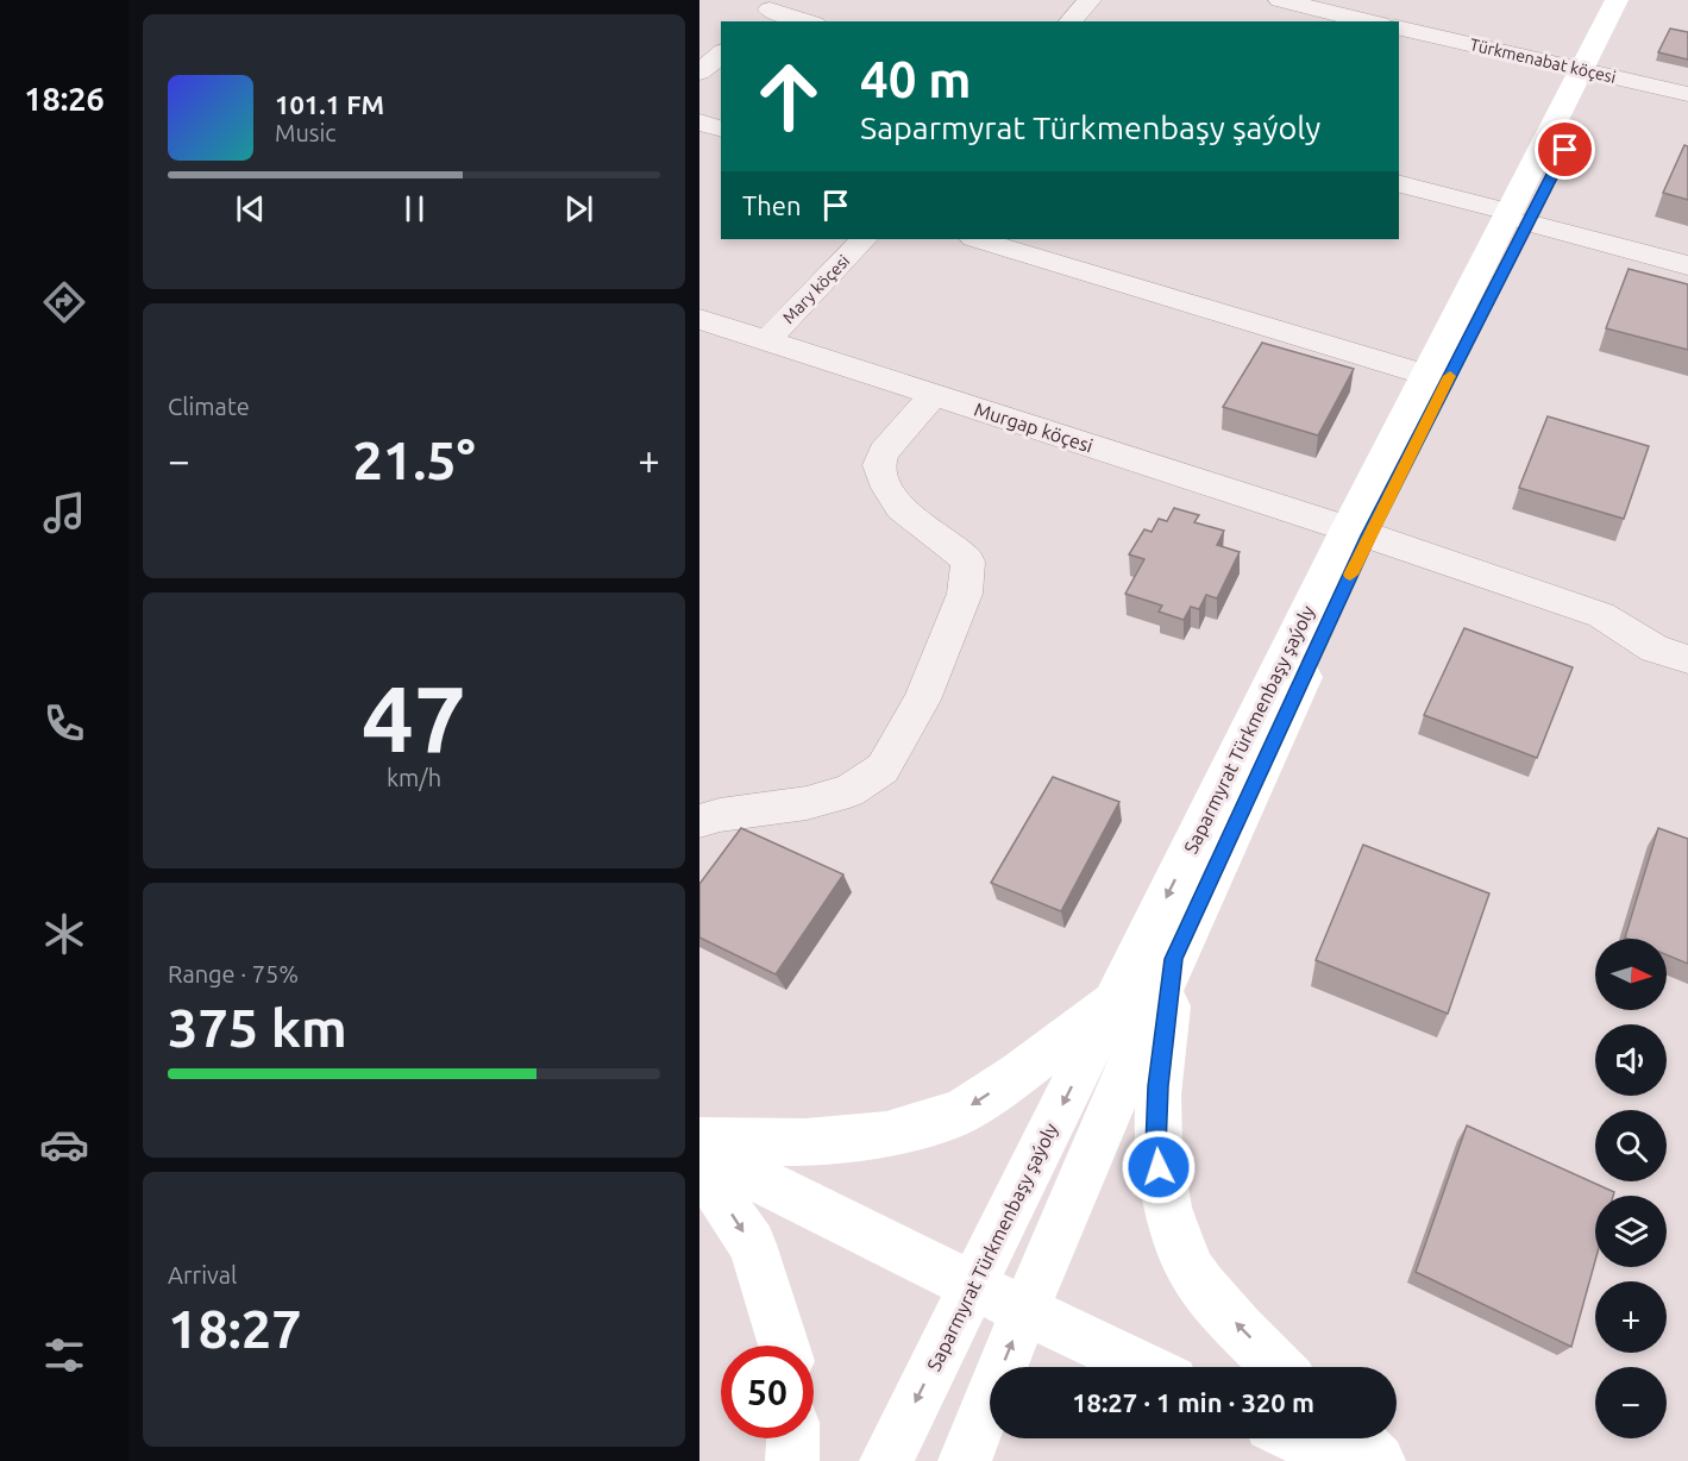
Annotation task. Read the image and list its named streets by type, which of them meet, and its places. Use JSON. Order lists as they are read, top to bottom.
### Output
{
  "streets": {
    "main road": ["Saparmyrat Türkmenbaşy şaýoly"],
    "street": ["Türkmenabat köçesi", "Mary köçesi", "Murgap köçesi"]
  },
  "crossings": [
    ["Türkmenabat köçesi", "Saparmyrat Türkmenbaşy şaýoly"],
    ["Mary köçesi", "Murgap köçesi"],
    ["Murgap köçesi", "Saparmyrat Türkmenbaşy şaýoly"]
  ],
  "north": "right",
  "page": {
    "tabs": "18:26",
    "turn": ["40 m", "Saparmyrat Türkmenbaşy şaýoly"],
    "song": ["101.1 FM", "Music"],
    "then": "Then",
    "tile": [
      "Climate",
      ["47", "km/h"],
      ["Range · 75%", "375 km"],
      ["Arrival", "18:27"]
    ],
    "heat": ["−", "21.5°", "+"],
    "map_buttons": ["+", "−"],
    "limit": "50",
    "trip": "18:27 · 1 min · 320 m"
  }
}
